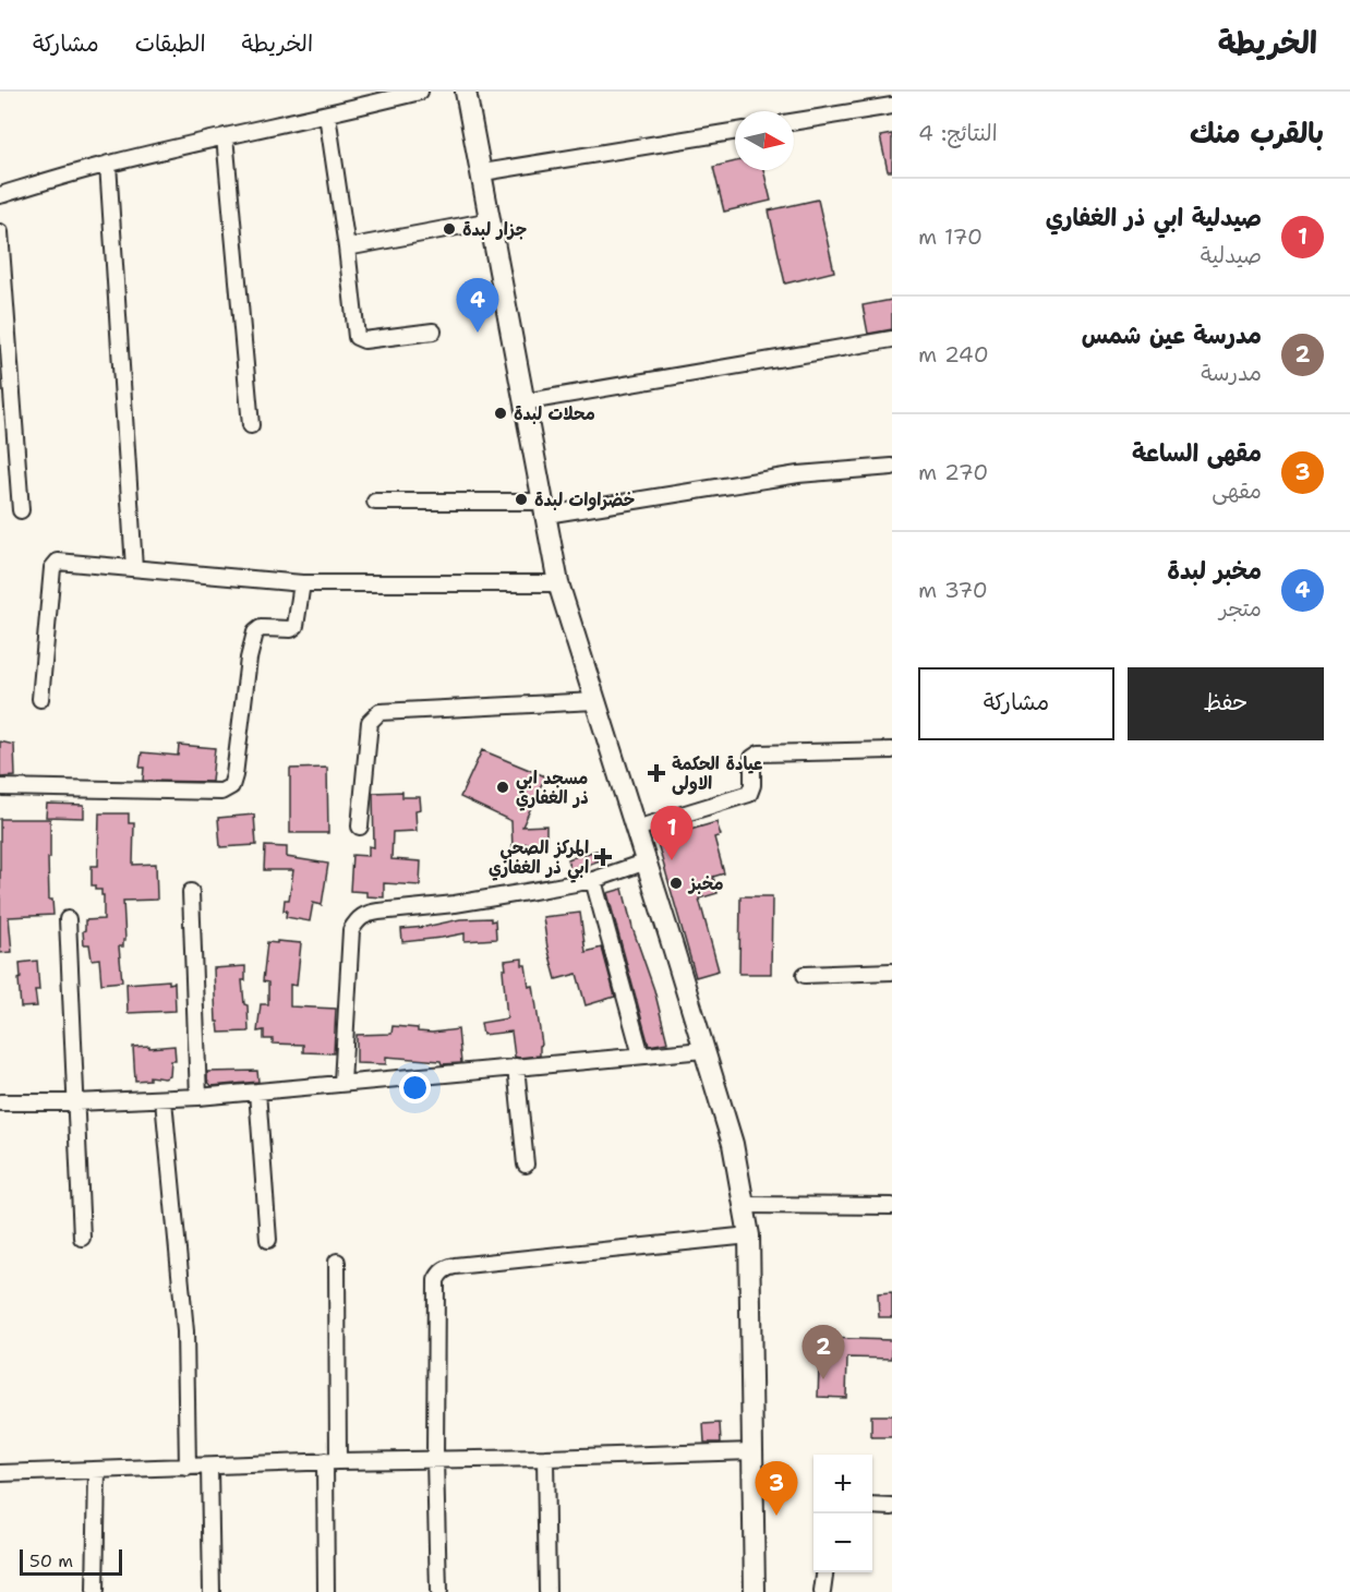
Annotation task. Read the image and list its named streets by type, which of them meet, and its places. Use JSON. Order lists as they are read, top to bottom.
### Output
{
  "places": {
    "other": [
      "جزار لبدة",
      "محلات لبدة",
      "خضراوات لبدة",
      "مسجد ابي ذر الغفاري",
      "مخبز"
    ],
    "health": ["عيادة الحكمة الاولى", "المركز الصحي ابي ذر الغفاري"]
  },
  "scale_bar": "50 m",
  "north": "right",
  "page": {
    "header": "الخريطة",
    "nav": ["الخريطة", "الطبقات", "مشاركة"],
    "heading": ["بالقرب منك", "النتائج: 4"],
    "list": [
      {
        "mark": "1",
        "name": "صيدلية ابي ذر الغفاري",
        "note": "صيدلية",
        "value": "170 m"
      },
      {
        "mark": "2",
        "name": "مدرسة عين شمس",
        "note": "مدرسة",
        "value": "240 m"
      },
      {
        "mark": "3",
        "name": "مقهى الساعة",
        "note": "مقهى",
        "value": "270 m"
      },
      {
        "mark": "4",
        "name": "مخبر لبدة",
        "note": "متجر",
        "value": "370 m"
      }
    ],
    "pins": [
      "4",
      "1",
      "2",
      "3"
    ],
    "buttons": ["حفظ", "مشاركة"],
    "map_buttons": ["+", "−"],
    "scale": "50 m"
  }
}
